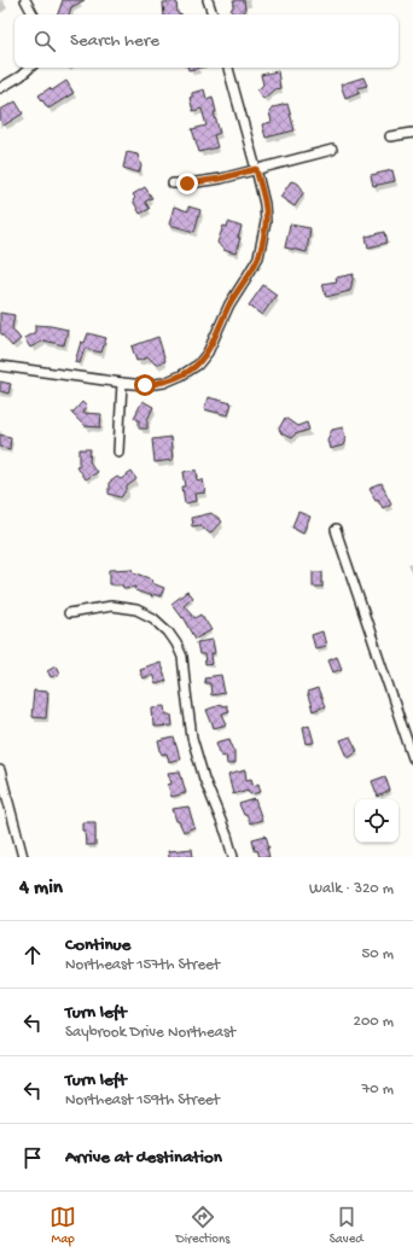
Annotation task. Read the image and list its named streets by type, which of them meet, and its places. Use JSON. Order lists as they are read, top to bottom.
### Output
{
  "page": {
    "search": "Search here",
    "heading": ["4 min", "Walk · 320 m"],
    "list": [
      ["Continue", "Northeast 157th Street", "50 m"],
      ["Turn left", "Saybrook Drive Northeast", "200 m"],
      ["Turn left", "Northeast 159th Street", "70 m"],
      "Arrive at destination"
    ],
    "nav": ["Map", "Directions", "Saved"]
  }
}
